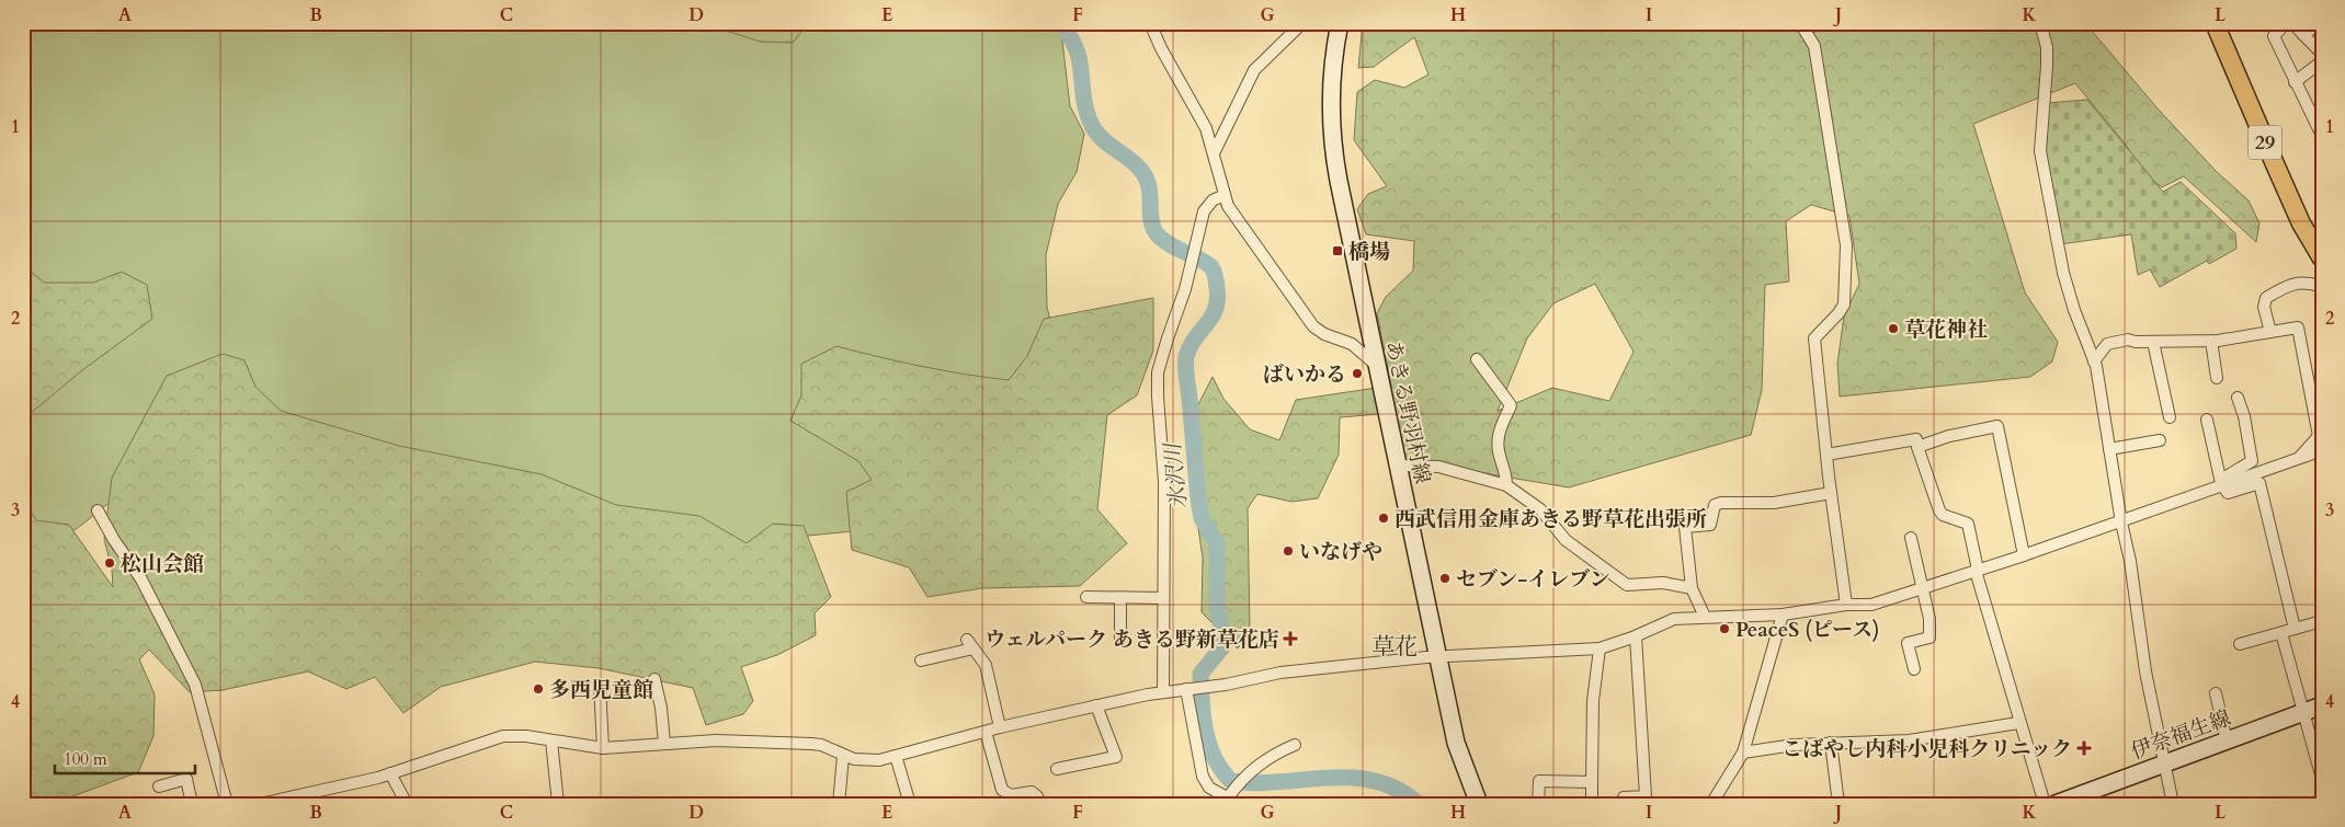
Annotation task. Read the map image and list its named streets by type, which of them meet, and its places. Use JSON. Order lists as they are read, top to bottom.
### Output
{
  "streets": {
    "main road": ["29", "あきる野羽村線", "伊奈福生線"]
  },
  "districts": ["草花"],
  "water": ["氷沢川"],
  "places": {
    "transit": ["橋場"],
    "other": [
      "草花神社",
      "ばいかる",
      "西武信用金庫あきる野草花出張所",
      "いなげや",
      "松山会館",
      "セブン-イレブン",
      "PeaceS (ピース)",
      "多西児童館"
    ],
    "health": ["ウェルパーク あきる野新草花店", "こばやし内科小児科クリニック"]
  },
  "scale_bar": "100 m",
  "grid": {
    "columns": [
      "A",
      "B",
      "C",
      "D",
      "E",
      "F",
      "G",
      "H",
      "I",
      "J",
      "K",
      "L"
    ],
    "rows": [
      "1",
      "2",
      "3",
      "4"
    ]
  }
}
